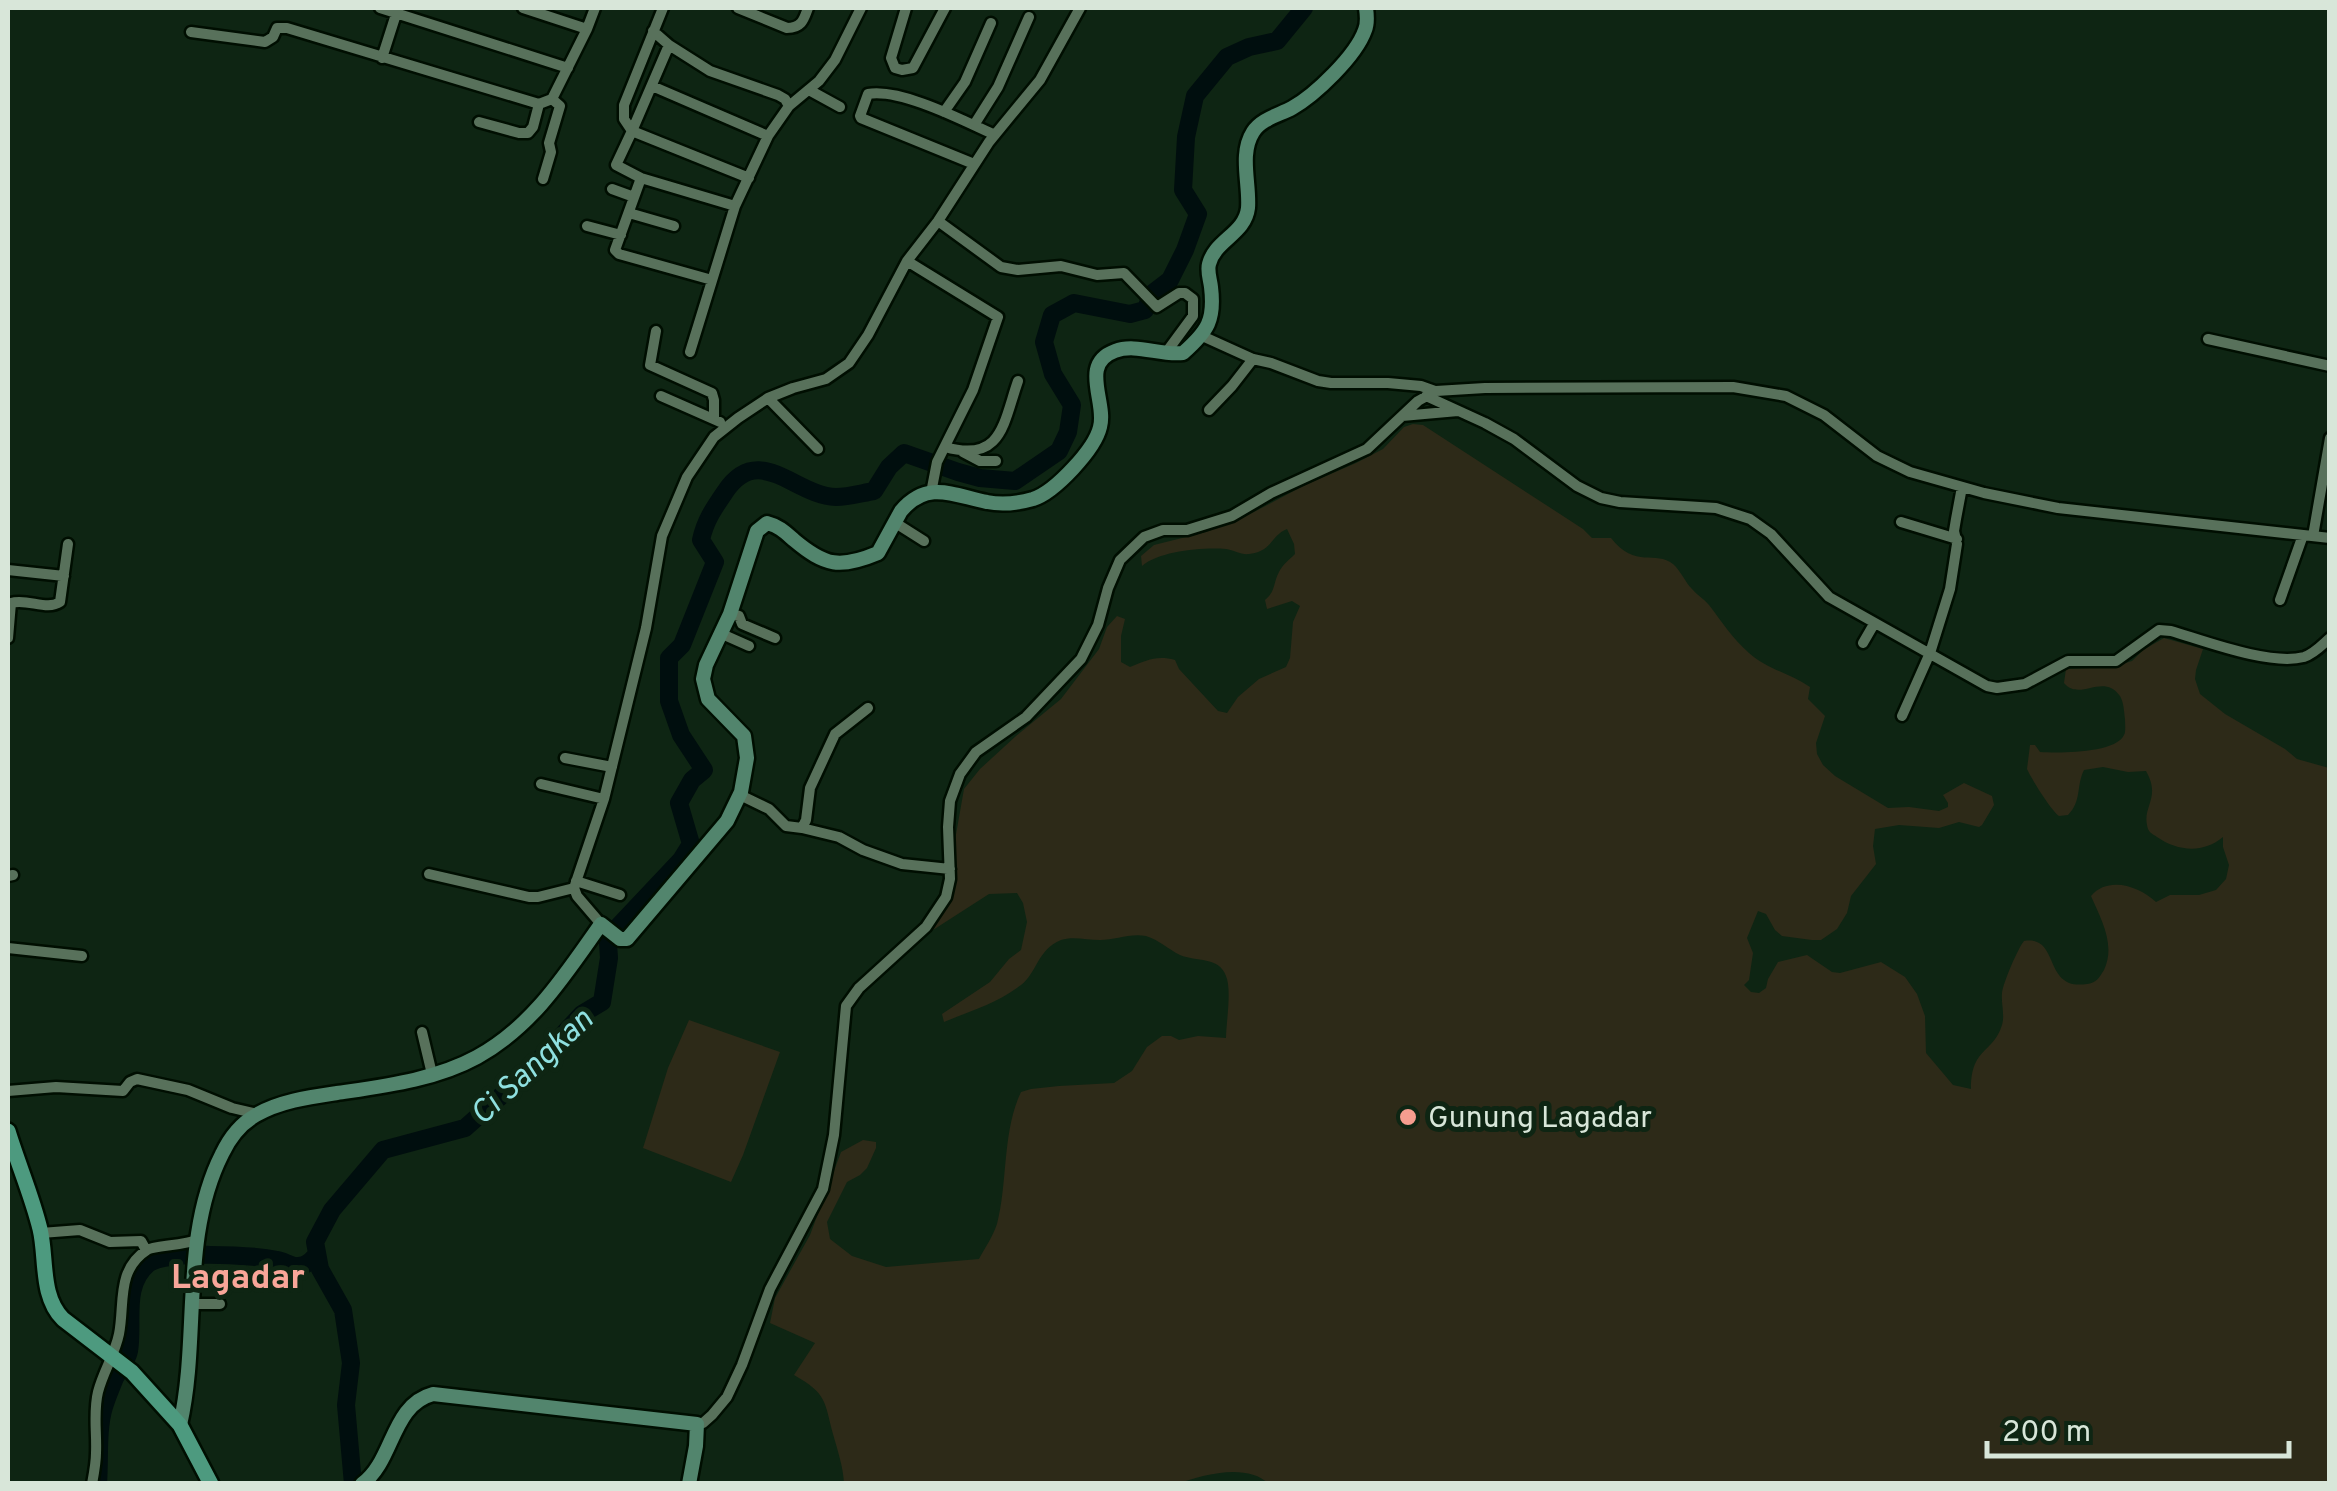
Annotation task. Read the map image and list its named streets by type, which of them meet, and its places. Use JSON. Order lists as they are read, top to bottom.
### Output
{
  "districts": ["Lagadar"],
  "water": ["Ci Sangkan"],
  "places": ["Gunung Lagadar"],
  "scale_bar": "200 m"
}
